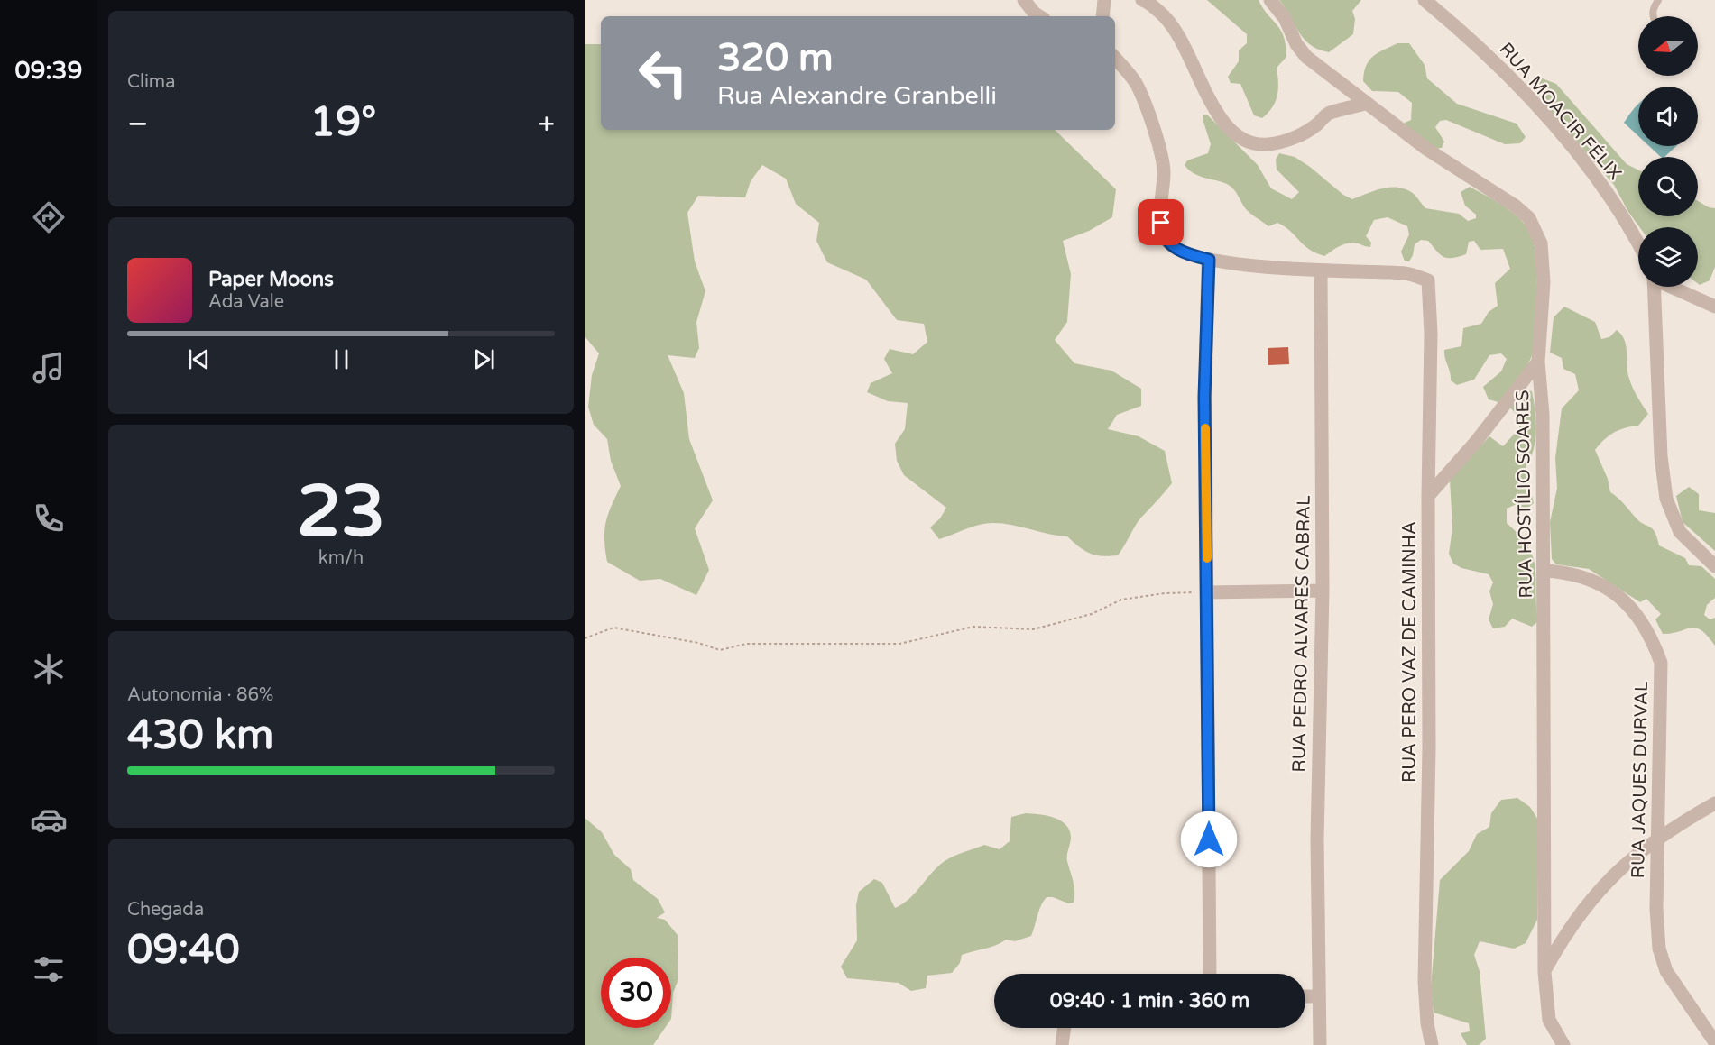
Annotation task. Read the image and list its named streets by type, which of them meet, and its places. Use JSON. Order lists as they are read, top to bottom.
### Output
{
  "streets": {
    "street": [
      "RUA MOACIR FÉLIX",
      "RUA HOSTÍLIO SOARES",
      "RUA PEDRO ALVARES CABRAL",
      "RUA PERO VAZ DE CAMINHA",
      "RUA JAQUES DURVAL"
    ]
  },
  "crossings": [
    ["RUA HOSTÍLIO SOARES", "RUA JAQUES DURVAL"],
    ["RUA PEDRO ALVARES CABRAL", "RUA PERO VAZ DE CAMINHA"]
  ],
  "north": "left",
  "page": {
    "tabs": "09:39",
    "tile": [
      "Clima",
      ["23", "km/h"],
      ["Autonomia · 86%", "430 km"],
      ["Chegada", "09:40"]
    ],
    "turn": ["320 m", "Rua Alexandre Granbelli"],
    "heat": ["−", "19°", "+"],
    "song": ["Paper Moons", "Ada Vale"],
    "limit": "30",
    "trip": "09:40 · 1 min · 360 m"
  }
}
